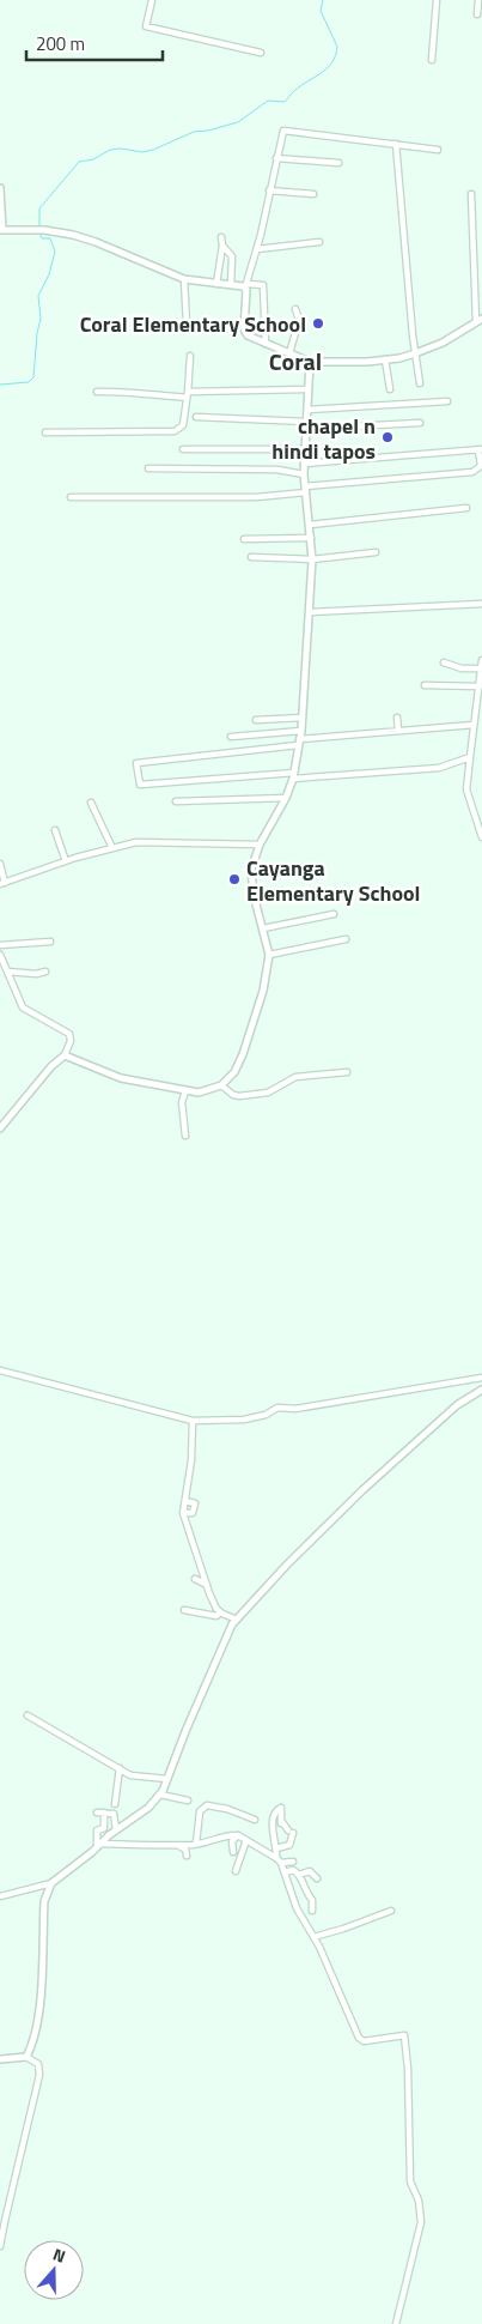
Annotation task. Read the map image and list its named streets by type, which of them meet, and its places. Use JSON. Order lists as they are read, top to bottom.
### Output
{
  "districts": ["Coral"],
  "places": ["Coral Elementary School", "chapel n hindi tapos", "Cayanga Elementary School"],
  "scale_bar": "200 m",
  "north": "top"
}
